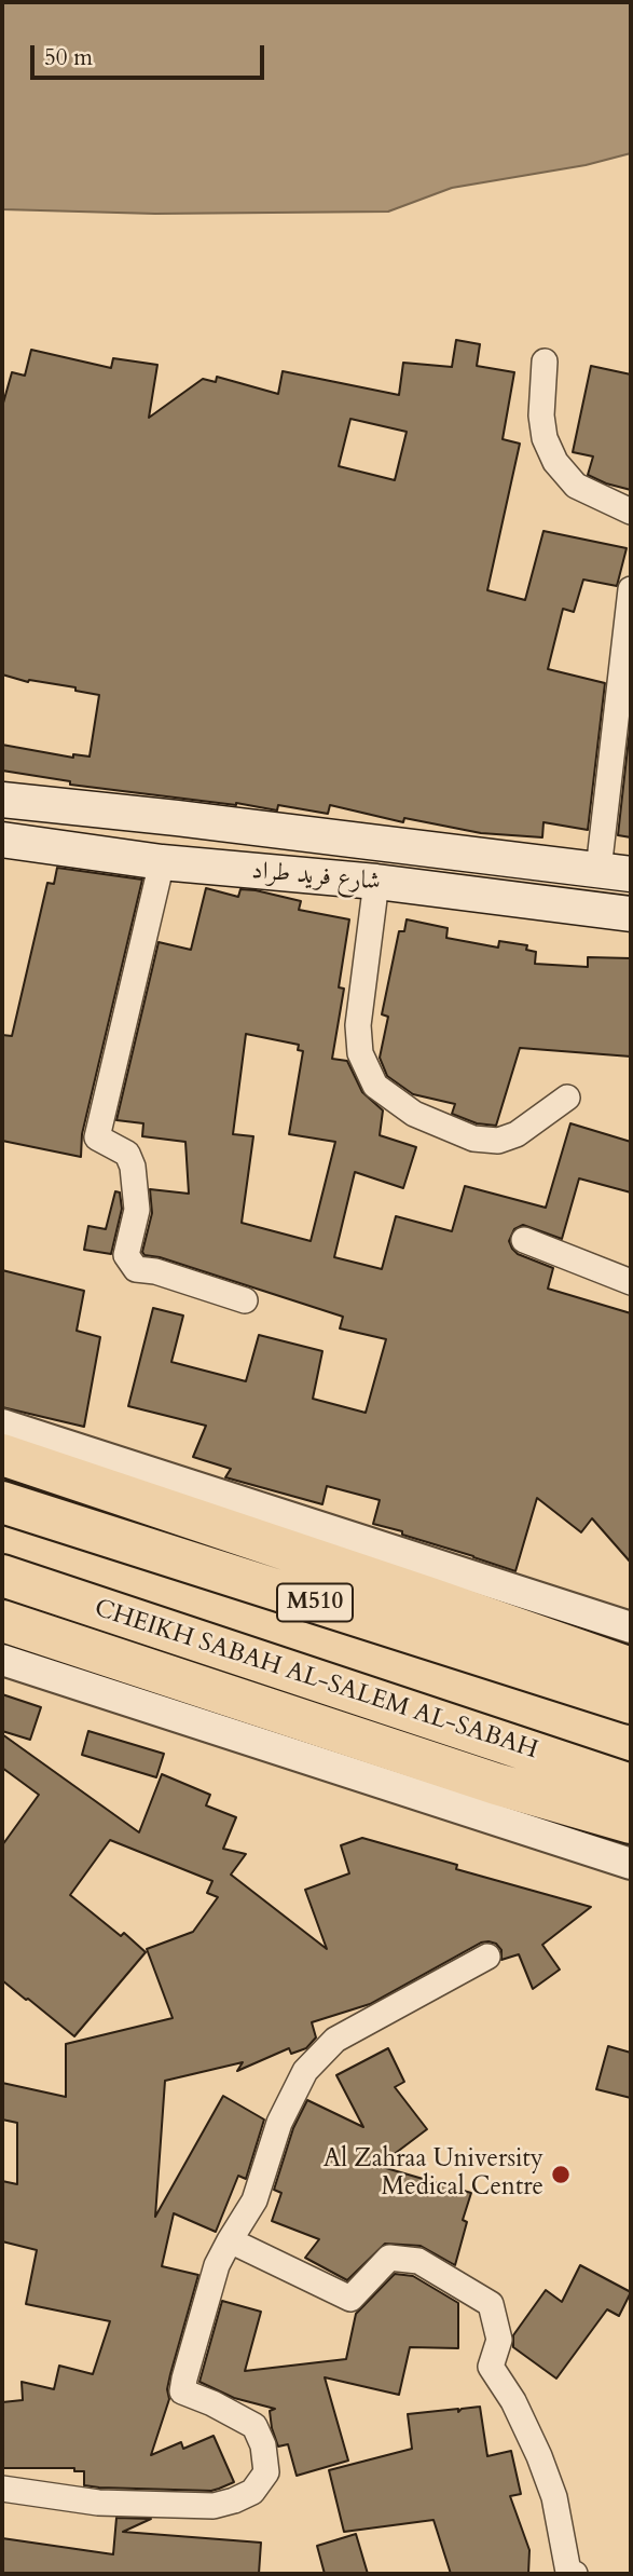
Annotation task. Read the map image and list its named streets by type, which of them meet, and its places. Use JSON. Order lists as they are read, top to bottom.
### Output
{
  "streets": {
    "highway": ["M510", "CHEIKH SABAH AL-SALEM AL-SABAH"],
    "main road": ["شارع فريد طراد"]
  },
  "places": ["Al Zahraa University Medical Centre"],
  "scale_bar": "50 m"
}
